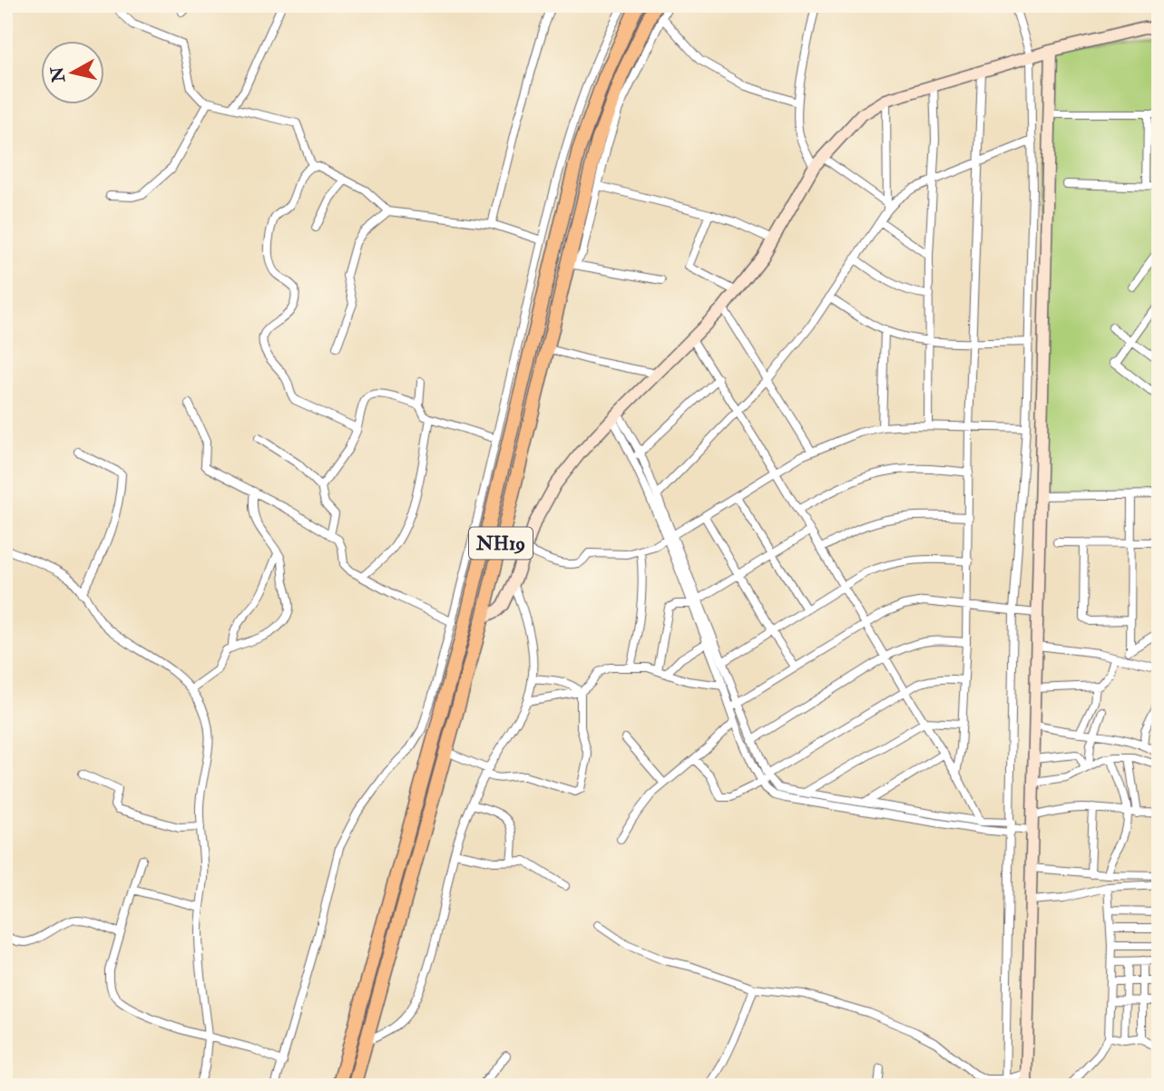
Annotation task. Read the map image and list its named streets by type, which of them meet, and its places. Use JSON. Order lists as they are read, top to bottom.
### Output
{
  "streets": {
    "highway": ["NH19"]
  },
  "north": "left"
}
